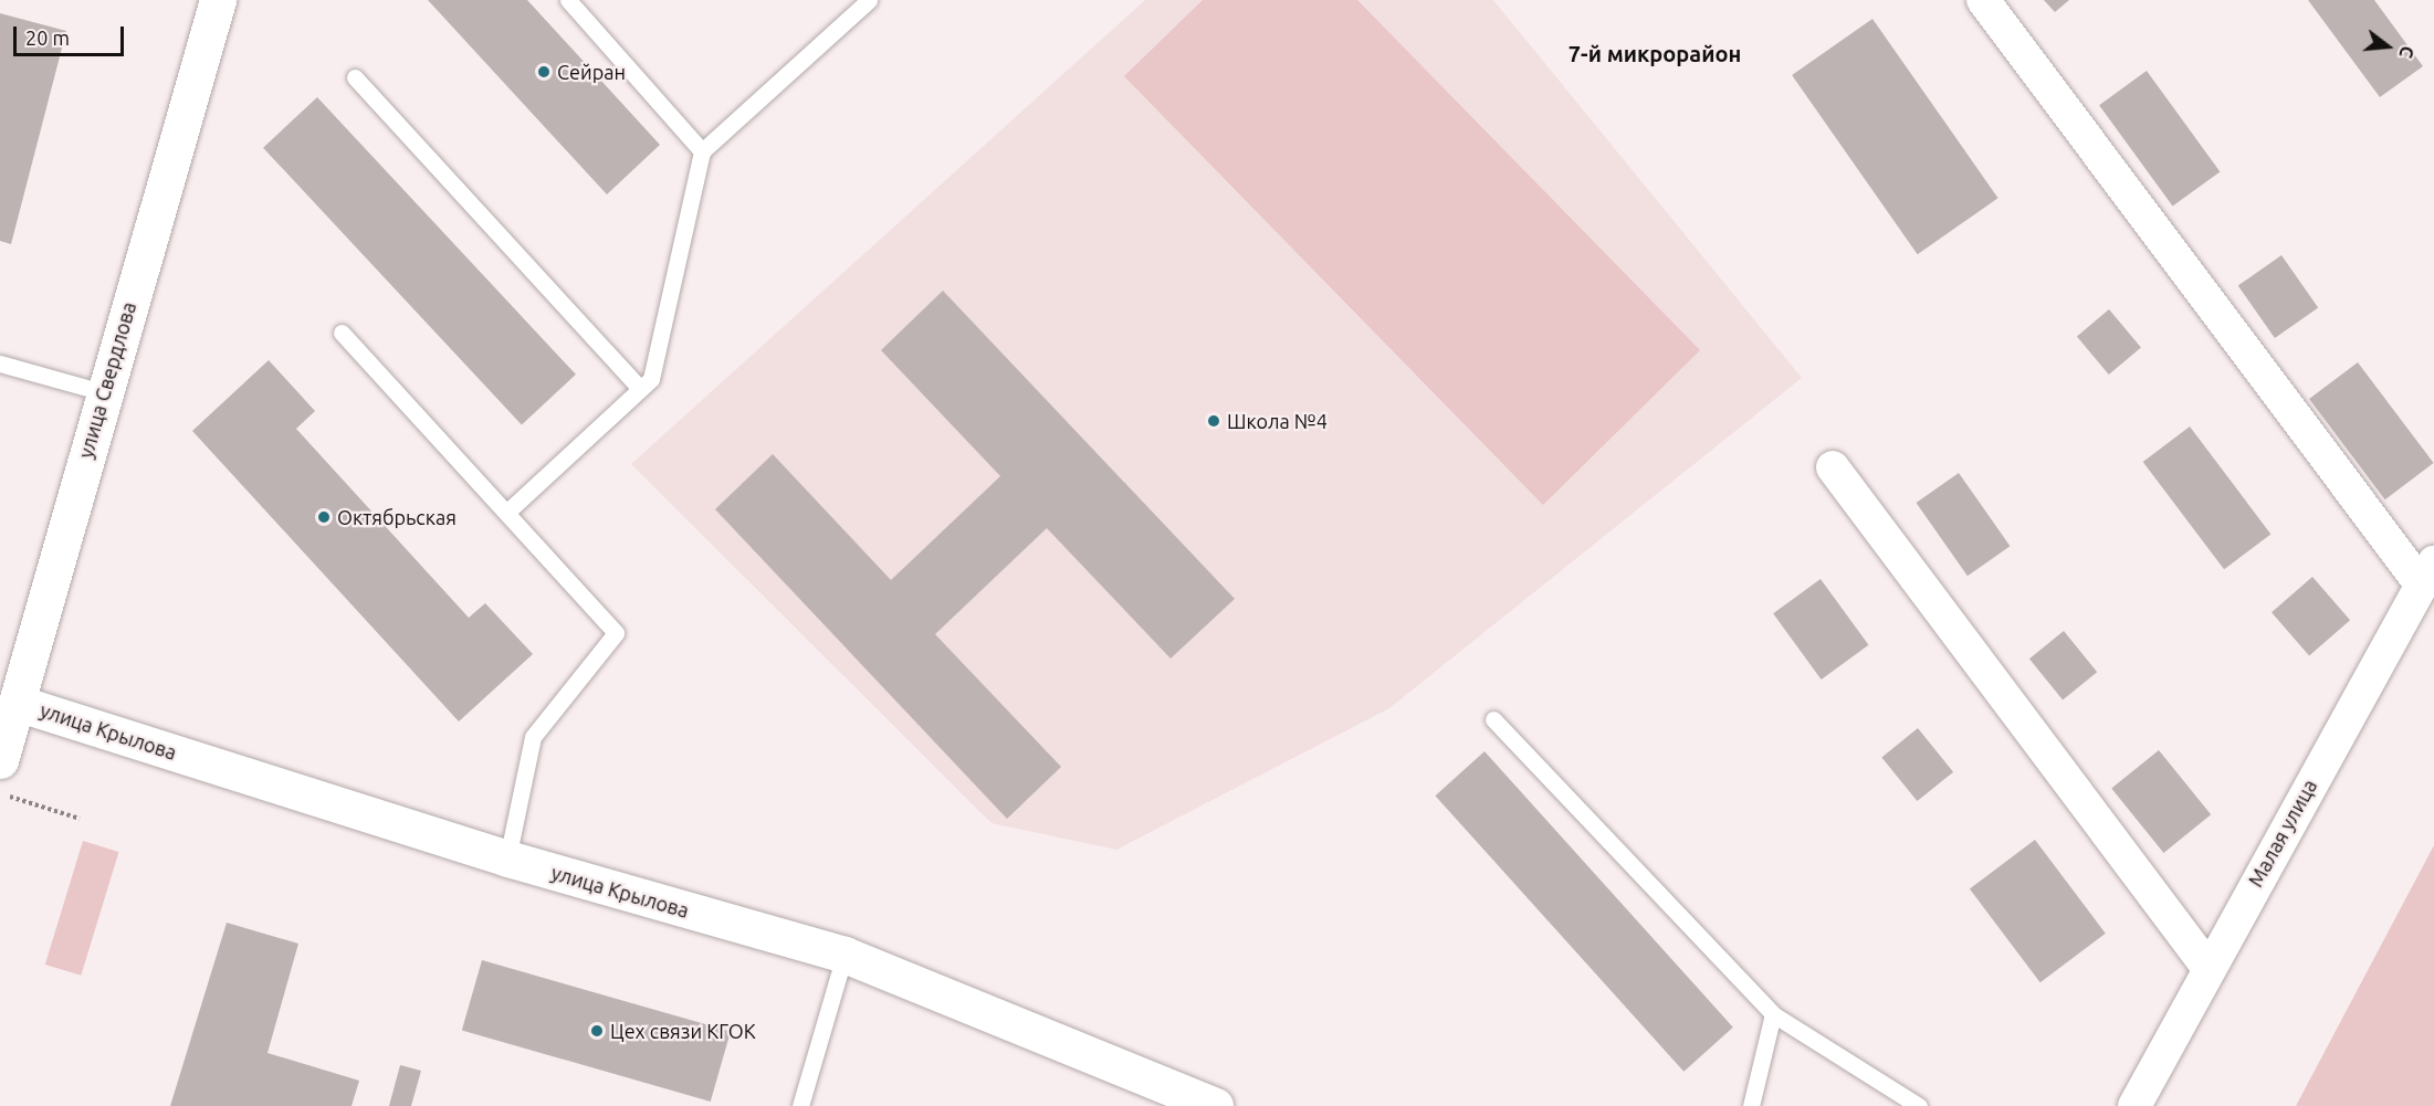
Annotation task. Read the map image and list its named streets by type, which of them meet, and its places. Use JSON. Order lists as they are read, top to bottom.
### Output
{
  "streets": {
    "main road": ["улица Свердлова", "улица Крылова"],
    "street": ["Малая улица"]
  },
  "crossings": [
    ["улица Свердлова", "улица Крылова"]
  ],
  "districts": ["7-й микрорайон"],
  "places": [
    "Сейран",
    "Школа №4",
    "Октябрьская",
    "Цех связи КГОК"
  ],
  "scale_bar": "20 m",
  "north": "right"
}
